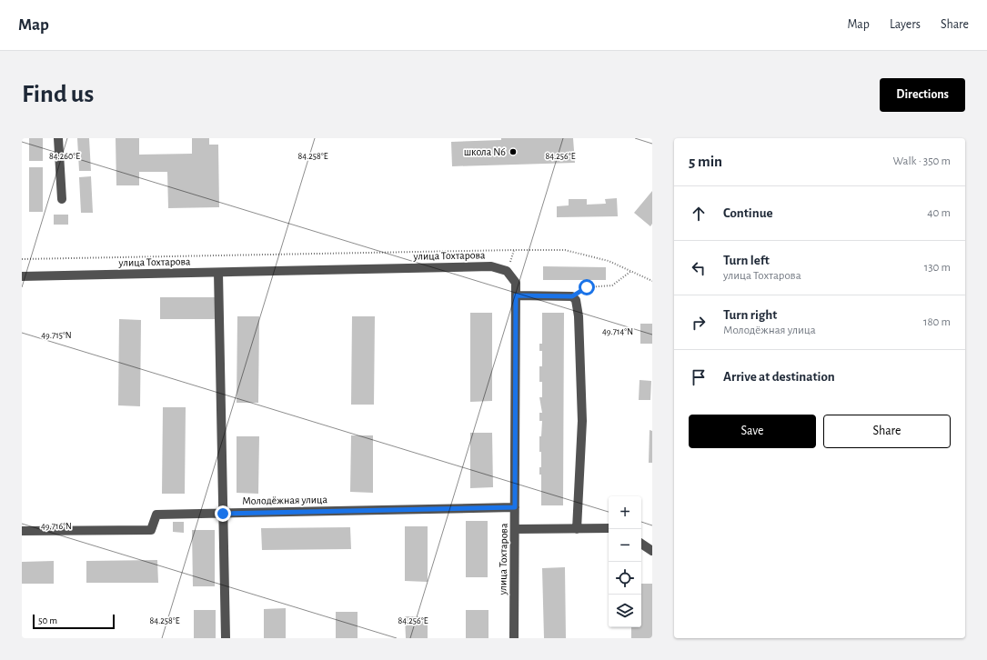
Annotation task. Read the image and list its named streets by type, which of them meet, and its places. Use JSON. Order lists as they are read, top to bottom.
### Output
{
  "streets": {
    "street": ["улица Тохтарова", "Молодёжная улица"]
  },
  "crossings": [
    ["улица Тохтарова", "Молодёжная улица"]
  ],
  "places": ["школа N6"],
  "scale_bar": "50 m",
  "page": {
    "header": "Map",
    "nav": ["Map", "Layers", "Share"],
    "buttons": [
      "Directions",
      ["Save", "Share"]
    ],
    "title": "Find us",
    "heading": ["5 min", "Walk · 350 m"],
    "list": [
      ["Continue", "40 m"],
      ["Turn left", "улица Тохтарова", "130 m"],
      ["Turn right", "Молодёжная улица", "180 m"],
      "Arrive at destination"
    ],
    "map_buttons": ["+", "−"],
    "scale": "50 m"
  },
  "coordinates": [
    "84.260°E",
    "84.258°E",
    "84.256°E",
    "49.714°N",
    "49.715°N",
    "49.716°N"
  ]
}
